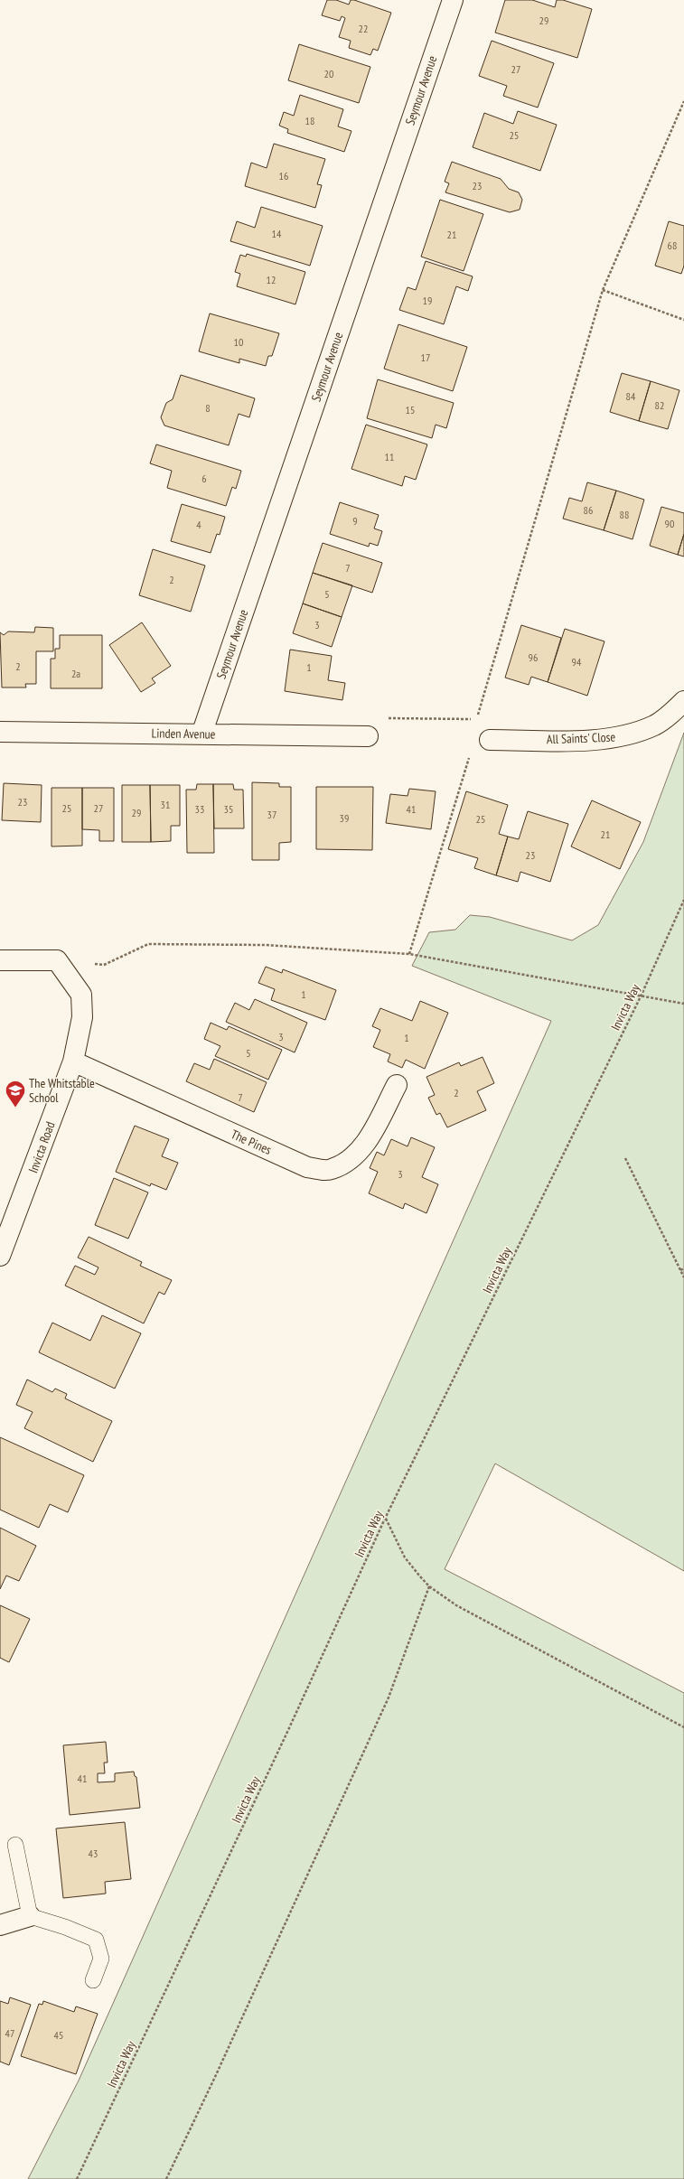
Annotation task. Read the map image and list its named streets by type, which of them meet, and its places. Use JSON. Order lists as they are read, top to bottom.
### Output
{
  "streets": {
    "street": [
      "Seymour Avenue",
      "Linden Avenue",
      "All Saints' Close",
      "The Pines",
      "Invicta Road"
    ],
    "path": ["Invicta Way"]
  },
  "crossings": [
    ["Seymour Avenue", "Linden Avenue"],
    ["The Pines", "Invicta Road"]
  ],
  "places": {
    "school or university": ["The Whitstable School"]
  },
  "house_numbers": [
    "29",
    "22",
    "27",
    "20",
    "18",
    "25",
    "16",
    "23",
    "14",
    "21",
    "68",
    "12",
    "19",
    "10",
    "17",
    "84",
    "82",
    "8",
    "15",
    "11",
    "6",
    "86",
    "88",
    "9",
    "90",
    "4",
    "7",
    "2",
    "5",
    "3",
    "96",
    "94",
    "2",
    "1",
    "2a",
    "23",
    "31",
    "25",
    "27",
    "33",
    "35",
    "41",
    "29",
    "37",
    "39",
    "25",
    "21",
    "23",
    "1",
    "3",
    "1",
    "5",
    "2",
    "7",
    "3",
    "41",
    "43",
    "47",
    "45"
  ]
}
